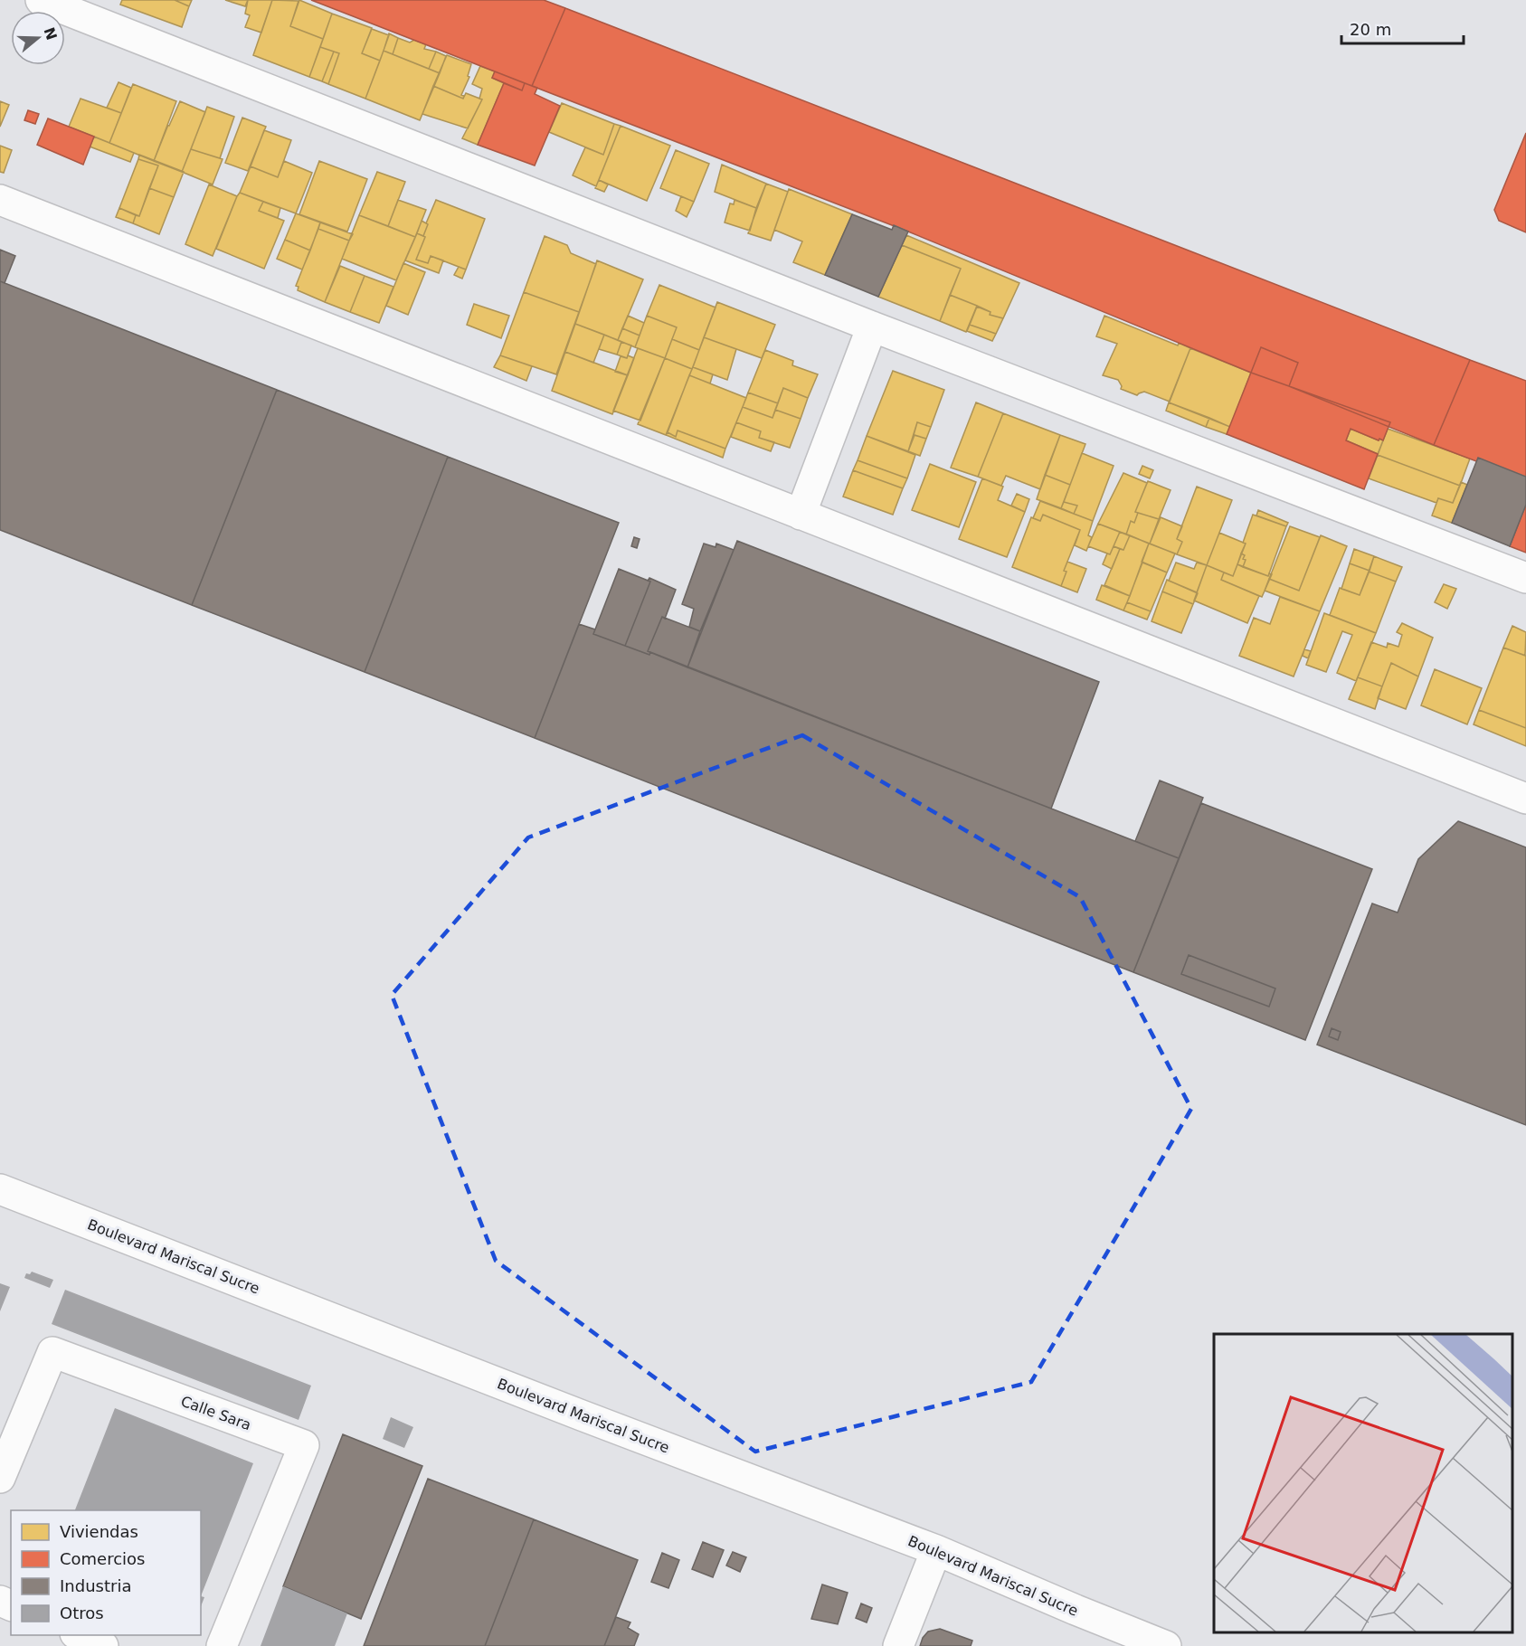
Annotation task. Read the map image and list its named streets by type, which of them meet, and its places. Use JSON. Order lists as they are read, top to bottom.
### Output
{
  "streets": {
    "street": ["Boulevard Mariscal Sucre", "Calle Sara"]
  },
  "legend": [
    "Viviendas",
    "Comercios",
    "Industria",
    "Otros"
  ],
  "scale_bar": "20 m",
  "north": "right"
}
